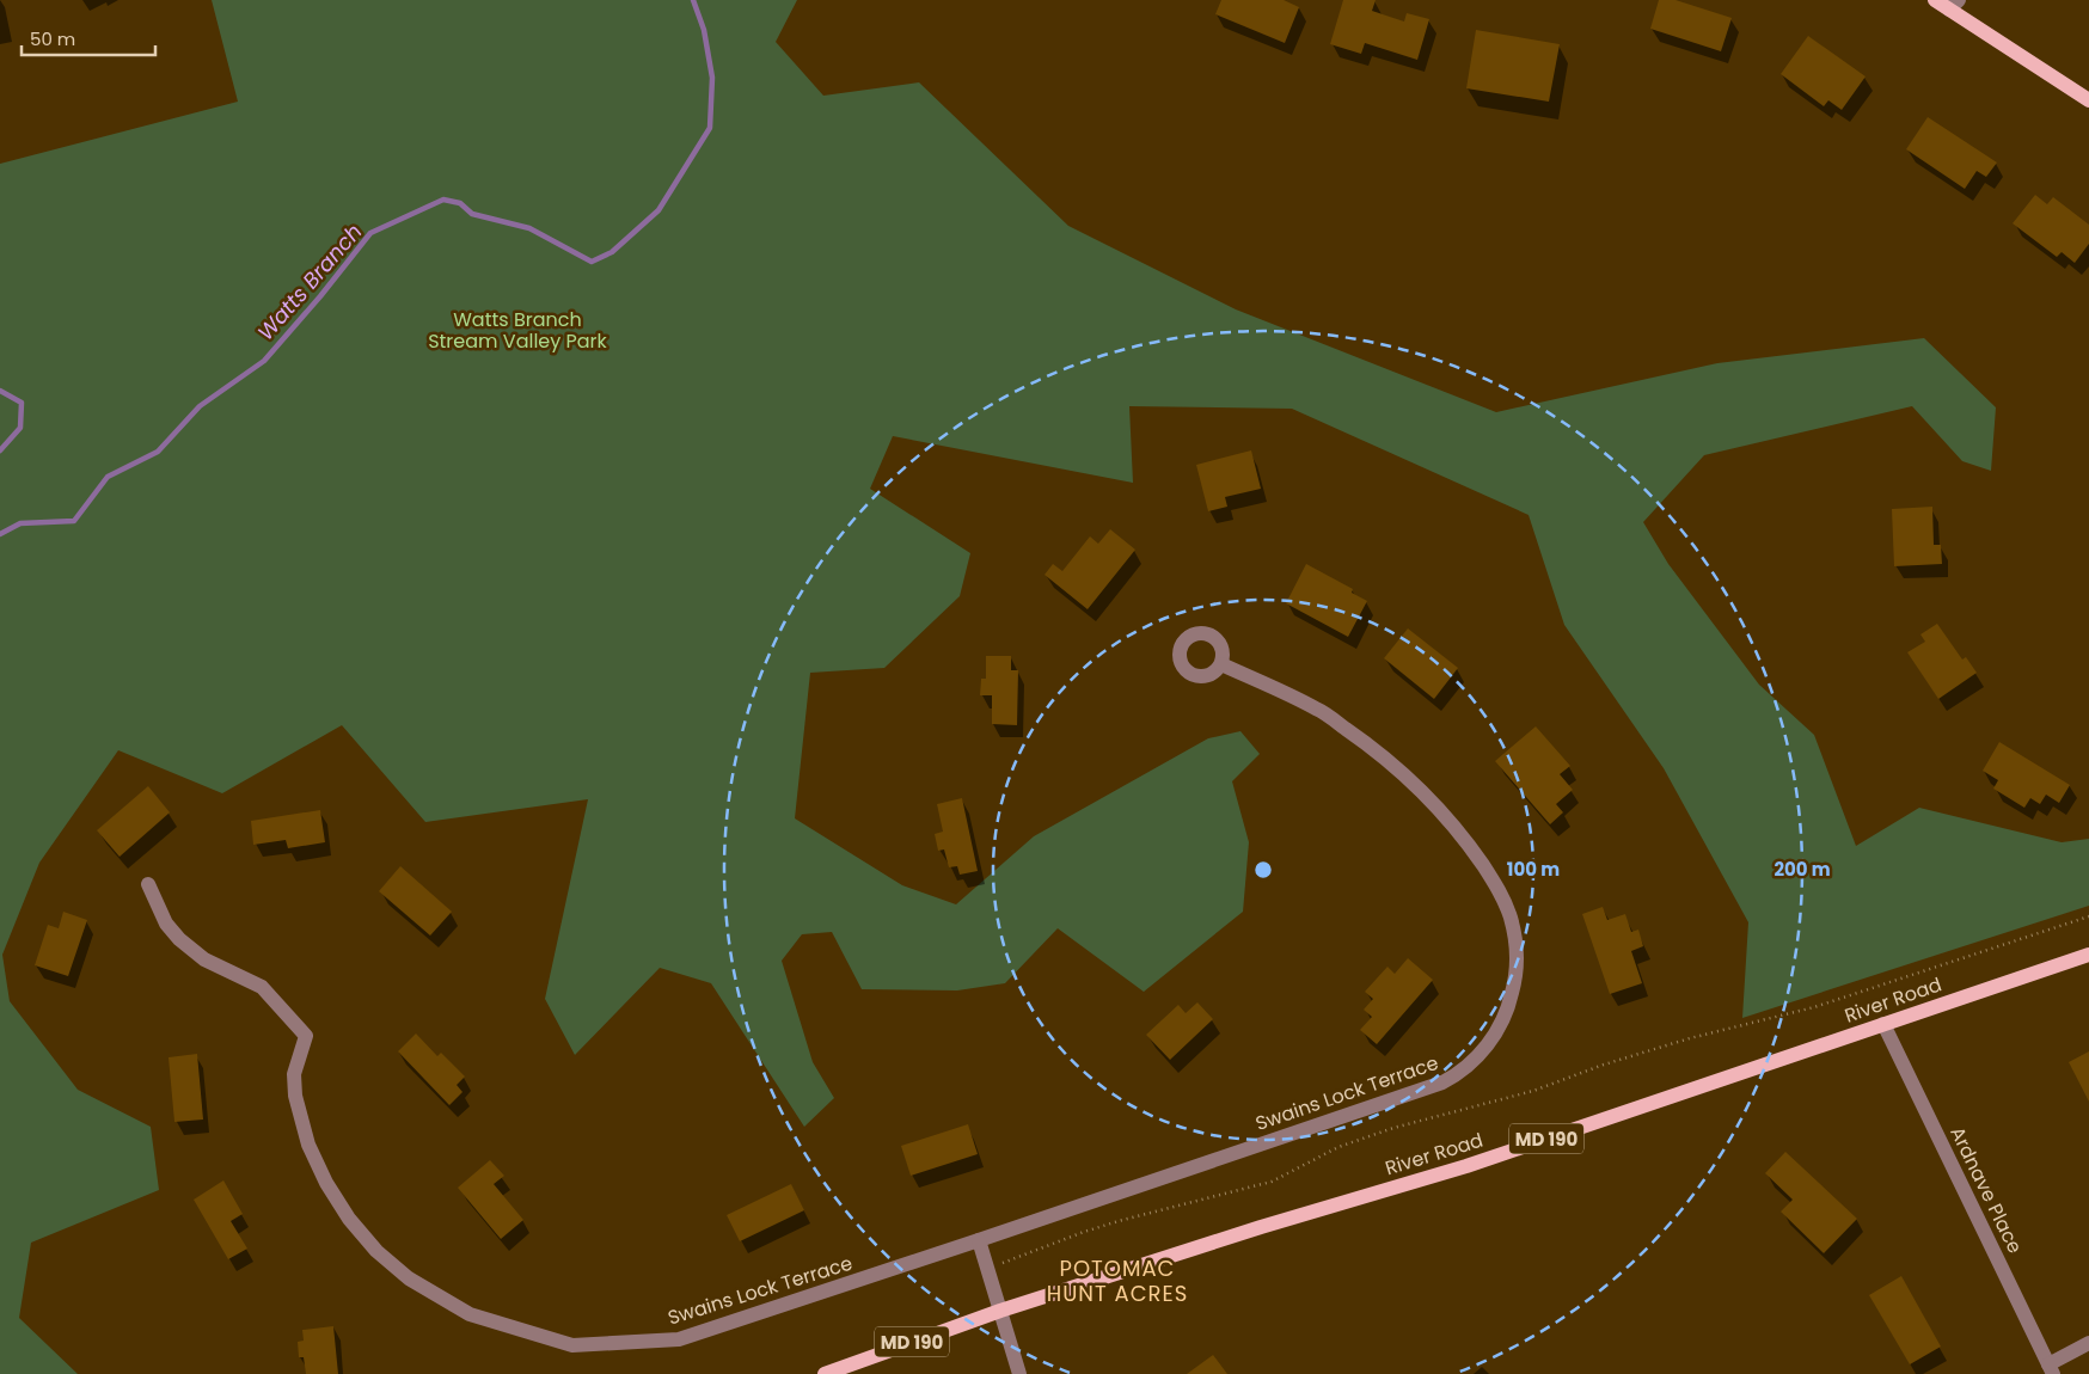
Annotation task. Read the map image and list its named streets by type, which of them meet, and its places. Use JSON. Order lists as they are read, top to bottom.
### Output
{
  "streets": {
    "main road": ["River Road", "MD 190"],
    "street": ["Swains Lock Terrace", "Ardnave Place"]
  },
  "crossings": [
    ["River Road", "Ardnave Place"]
  ],
  "districts": ["POTOMAC HUNT ACRES"],
  "water": ["Watts Branch"],
  "parks": ["Watts Branch Stream Valley Park"],
  "scale_bar": "50 m",
  "rings": ["100 m", "200 m"]
}
